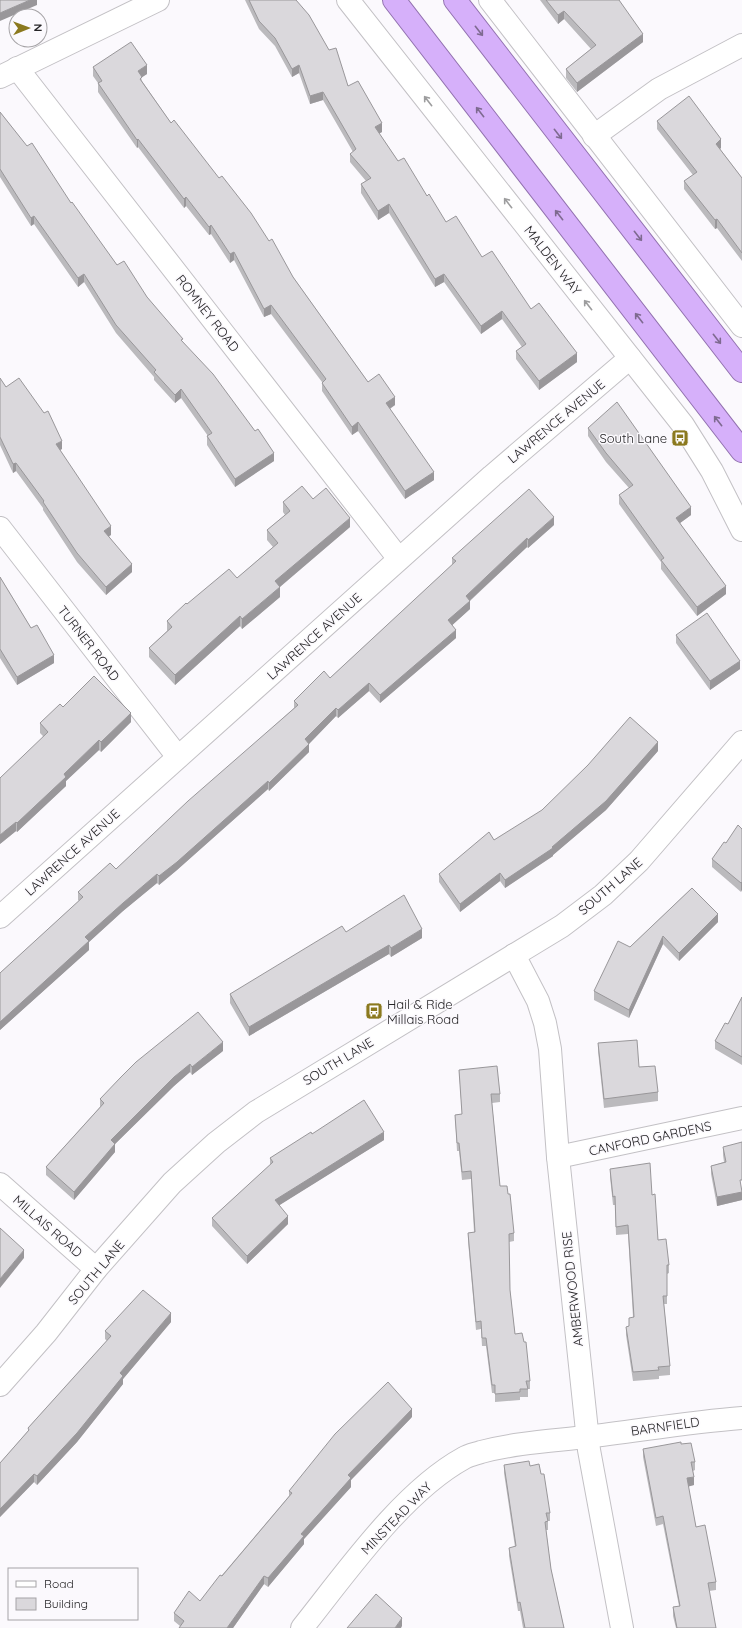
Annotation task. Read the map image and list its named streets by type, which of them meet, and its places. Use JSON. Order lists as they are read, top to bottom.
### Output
{
  "streets": {
    "street": [
      "MALDEN WAY",
      "ROMNEY ROAD",
      "LAWRENCE AVENUE",
      "TURNER ROAD",
      "SOUTH LANE",
      "CANFORD GARDENS",
      "MILLAIS ROAD",
      "AMBERWOOD RISE",
      "BARNFIELD",
      "MINSTEAD WAY"
    ]
  },
  "crossings": [
    ["MALDEN WAY", "LAWRENCE AVENUE"],
    ["ROMNEY ROAD", "LAWRENCE AVENUE"],
    ["LAWRENCE AVENUE", "TURNER ROAD"],
    ["SOUTH LANE", "MILLAIS ROAD"],
    ["SOUTH LANE", "AMBERWOOD RISE"],
    ["CANFORD GARDENS", "AMBERWOOD RISE"],
    ["AMBERWOOD RISE", "BARNFIELD"],
    ["AMBERWOOD RISE", "MINSTEAD WAY"],
    ["BARNFIELD", "MINSTEAD WAY"]
  ],
  "places": {
    "bus stop": ["South Lane", "Hail & Ride Millais Road"]
  },
  "legend": ["Road", "Building"],
  "north": "right"
}
